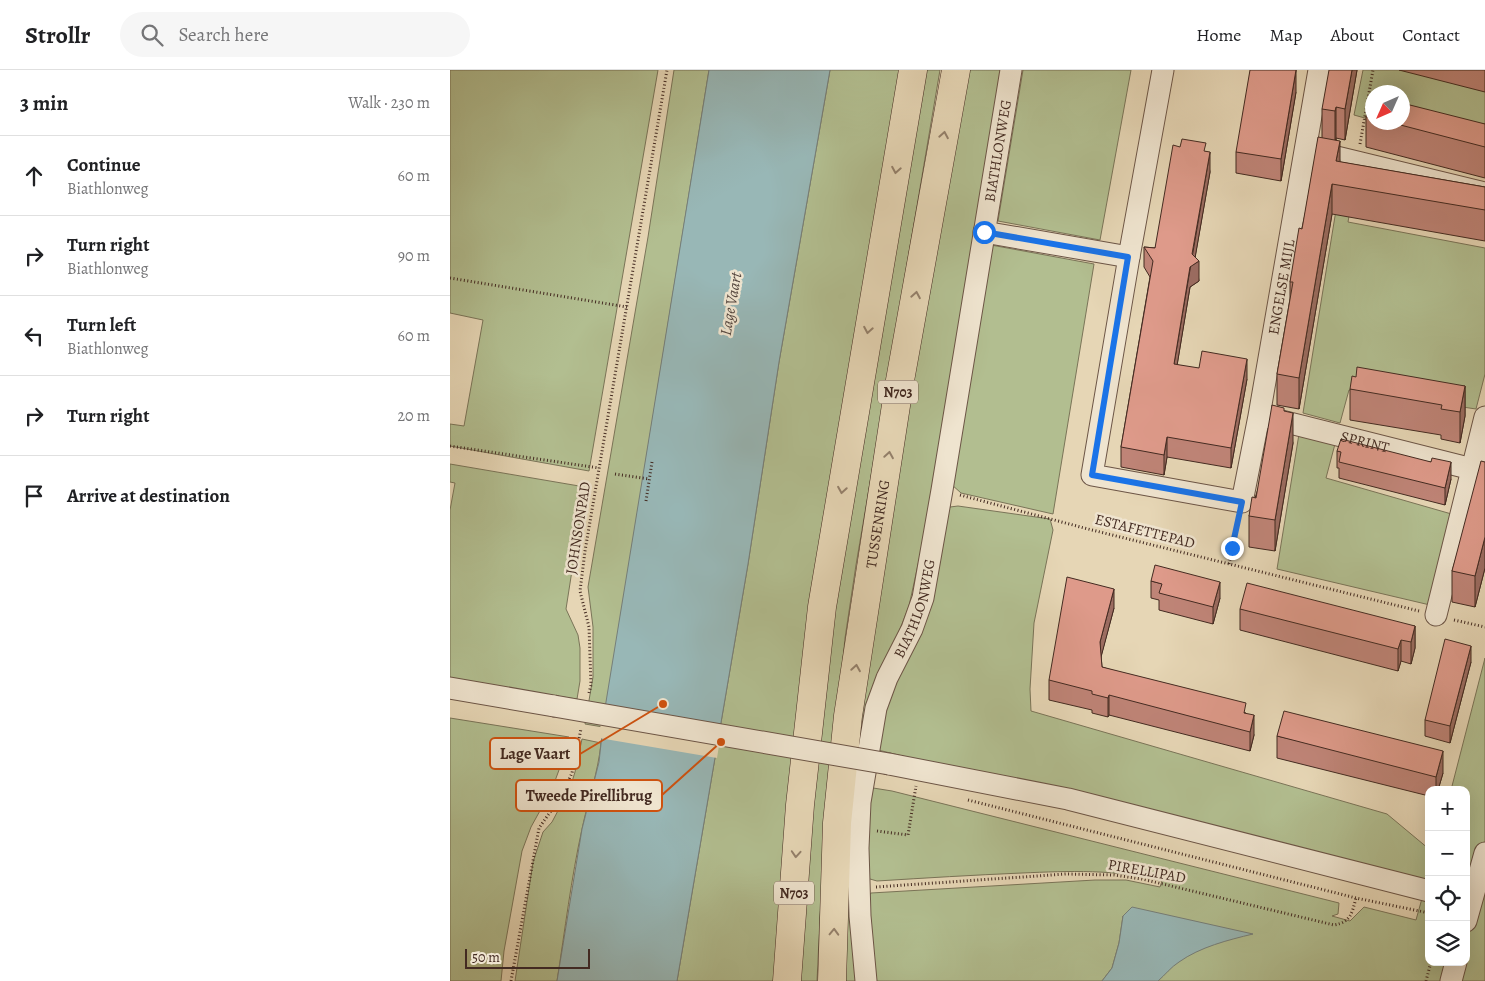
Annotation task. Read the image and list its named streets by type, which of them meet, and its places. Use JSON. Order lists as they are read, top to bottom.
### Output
{
  "streets": {
    "highway": ["N703", "TUSSENRING"],
    "street": ["BIATHLONWEG", "ENGELSE MIJL", "SPRINT"],
    "path": ["JOHNSONPAD", "ESTAFETTEPAD", "PIRELLIPAD"]
  },
  "crossings": [
    ["ENGELSE MIJL", "SPRINT"]
  ],
  "water": ["Lage Vaart"],
  "places": ["Lage Vaart", "Tweede Pirellibrug"],
  "scale_bar": "50 m",
  "north": "bottom left",
  "page": {
    "header": "Strollr",
    "search": "Search here",
    "nav": [
      "Home",
      "Map",
      "About",
      "Contact"
    ],
    "heading": ["3 min", "Walk · 230 m"],
    "list": [
      ["Continue", "Biathlonweg", "60 m"],
      ["Turn right", "Biathlonweg", "90 m"],
      ["Turn left", "Biathlonweg", "60 m"],
      ["Turn right", "20 m"],
      "Arrive at destination"
    ],
    "map_buttons": ["+", "−"],
    "scale": "50 m"
  }
}
